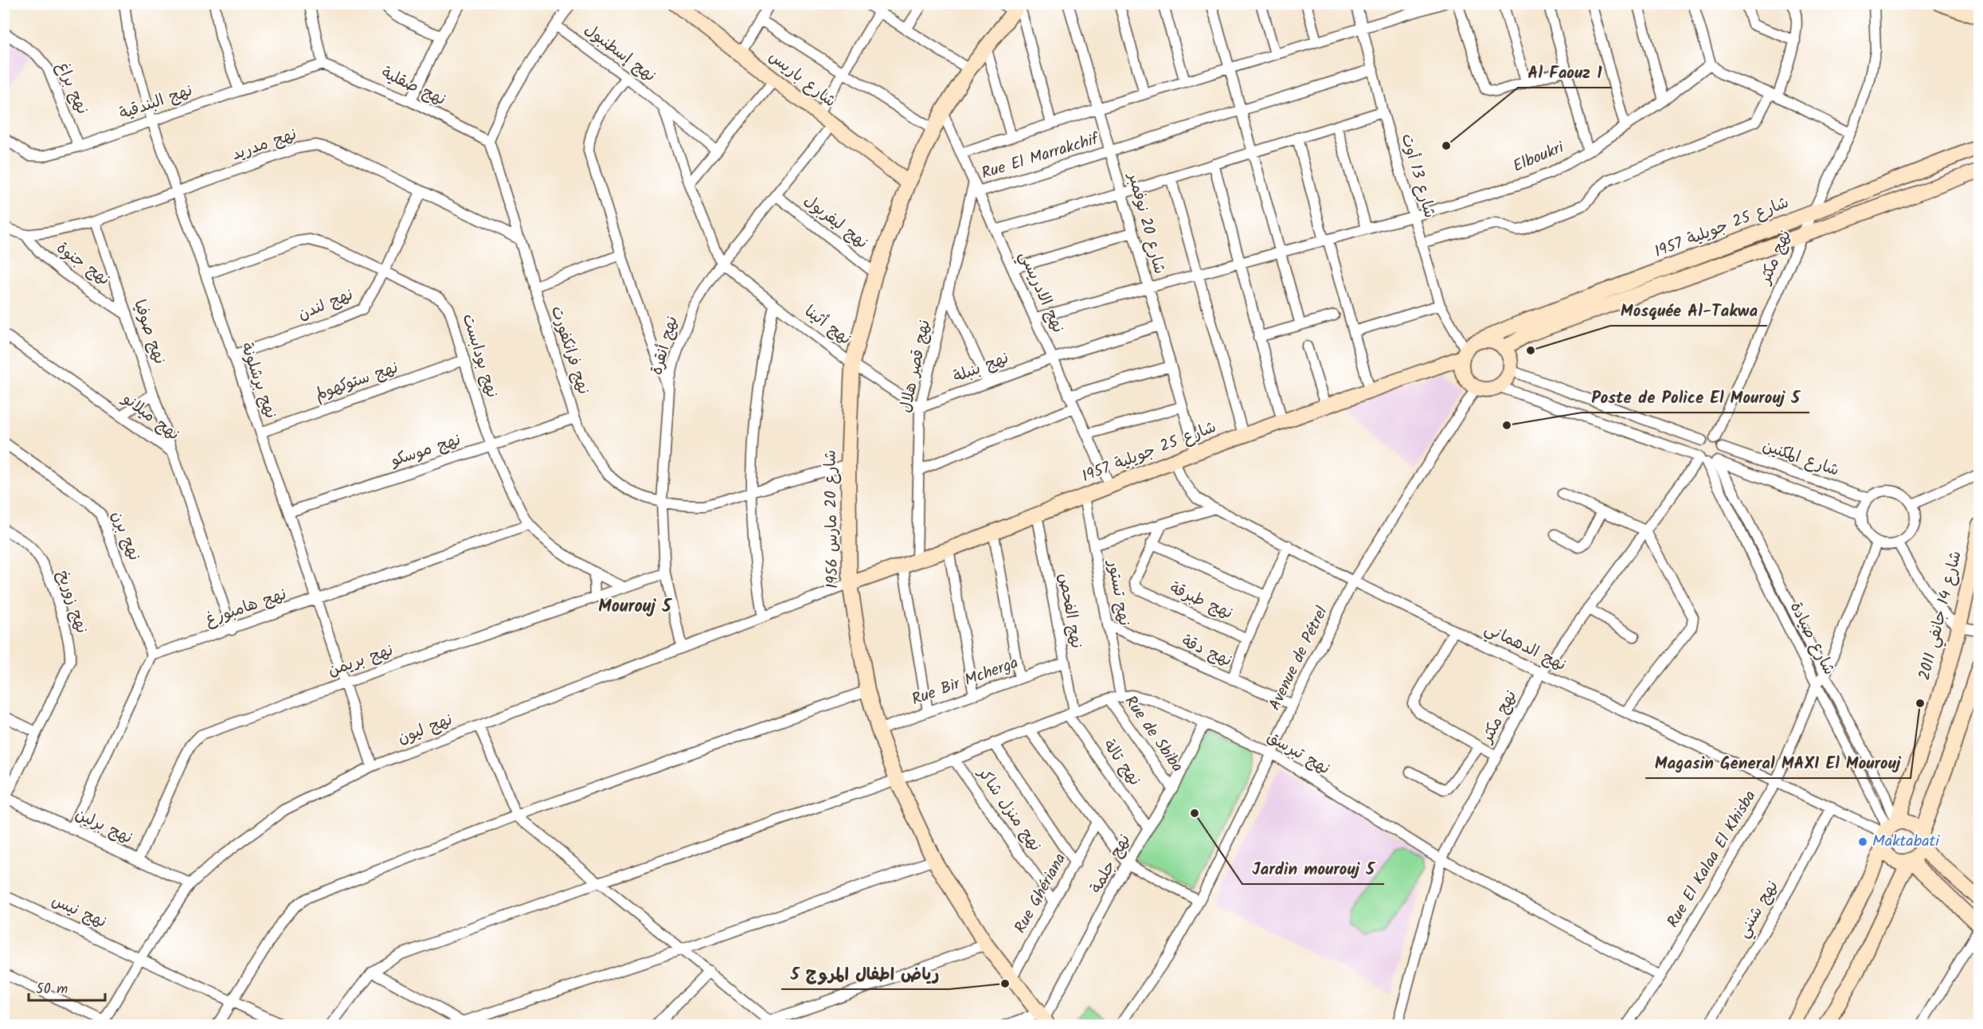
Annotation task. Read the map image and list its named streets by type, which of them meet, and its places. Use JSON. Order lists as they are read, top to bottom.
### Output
{
  "streets": {
    "street": [
      "نهج إسطنبول",
      "شارع باريس",
      "نهج صقلية",
      "نهج براغ",
      "نهج البندقية",
      "نهج مدريد",
      "Rue El Marrakchif",
      "Elboukri",
      "شارع 13 أوت",
      "نهج ليفربول",
      "شارع 20 نوفمبر",
      "شارع 25 جويلية 1957",
      "نهج مكثر",
      "نهج جنوة",
      "نهج الادريسي",
      "نهج لندن",
      "نهج أثينا",
      "نهج صوفيا",
      "نهج أنقرة",
      "نهج فرانكفورت",
      "نهج بودابست",
      "نهج قصر هلال",
      "نهج بنبلة",
      "نهج برشلونة",
      "نهج ستوكهولم",
      "نهج ميلانو",
      "نهج موسكو",
      "شارع المكنين",
      "شارع 20 مارس 1956",
      "نهج برن",
      "نهج تستور",
      "نهج طبرقة",
      "نهج زوريخ",
      "نهج هامبورغ",
      "نهج الفحص",
      "شارع 14 جانفي 2011",
      "شارع صيادة",
      "نهج الدهماني",
      "نهج دقة",
      "Avenue de Pétrel",
      "نهج بريمن",
      "Rue Bir Mcherga",
      "نهج ليون",
      "Rue de Sbiba",
      "نهج تبرسق",
      "نهج تالة",
      "نهج منزل شاكر",
      "نهج برلين",
      "Rue El Kalaa El Khisba",
      "نهج جلمة",
      "Rue Ghériana",
      "نهج شنني",
      "نهج نيس"
    ]
  },
  "crossings": [
    ["شارع باريس", "نهج أنقرة"],
    ["شارع باريس", "شارع 20 مارس 1956"],
    ["نهج صقلية", "نهج البندقية"],
    ["نهج صقلية", "نهج فرانكفورت"],
    ["نهج براغ", "نهج البندقية"],
    ["نهج البندقية", "نهج برشلونة"],
    ["نهج مدريد", "نهج جنوة"],
    ["نهج مدريد", "نهج لندن"],
    ["نهج مدريد", "نهج صوفيا"],
    ["نهج مدريد", "نهج فرانكفورت"],
    ["نهج مدريد", "نهج برشلونة"],
    ["Rue El Marrakchif", "شارع 13 أوت"],
    ["Rue El Marrakchif", "شارع 20 نوفمبر"],
    ["Rue El Marrakchif", "نهج الادريسي"],
    ["Elboukri", "شارع 13 أوت"],
    ["Elboukri", "شارع 20 نوفمبر"],
    ["Elboukri", "نهج الادريسي"],
    ["شارع 13 أوت", "شارع 25 جويلية 1957"],
    ["نهج ليفربول", "نهج أنقرة"],
    ["نهج ليفربول", "شارع 20 مارس 1956"],
    ["شارع 20 نوفمبر", "شارع 25 جويلية 1957"],
    ["شارع 20 نوفمبر", "نهج بنبلة"],
    ["شارع 25 جويلية 1957", "نهج مكثر"],
    ["شارع 25 جويلية 1957", "نهج الادريسي"],
    ["شارع 25 جويلية 1957", "نهج قصر هلال"],
    ["شارع 25 جويلية 1957", "شارع 20 مارس 1956"],
    ["شارع 25 جويلية 1957", "نهج تستور"],
    ["شارع 25 جويلية 1957", "نهج الفحص"],
    ["شارع 25 جويلية 1957", "نهج الدهماني"],
    ["شارع 25 جويلية 1957", "نهج ليون"],
    ["نهج مكثر", "شارع المكنين"],
    ["نهج مكثر", "شارع صيادة"],
    ["نهج مكثر", "نهج الدهماني"],
    ["نهج مكثر", "نهج تبرسق"],
    ["نهج جنوة", "نهج صوفيا"],
    ["نهج الادريسي", "نهج قصر هلال"],
    ["نهج الادريسي", "نهج بنبلة"],
    ["نهج الادريسي", "شارع 20 مارس 1956"],
    ["نهج لندن", "نهج بودابست"],
    ["نهج لندن", "نهج برشلونة"],
    ["نهج أثينا", "نهج أنقرة"],
    ["نهج أثينا", "نهج قصر هلال"],
    ["نهج أثينا", "نهج بنبلة"],
    ["نهج أثينا", "شارع 20 مارس 1956"],
    ["نهج صوفيا", "نهج ميلانو"],
    ["نهج أنقرة", "نهج فرانكفورت"],
    ["نهج أنقرة", "نهج بريمن"],
    ["نهج أنقرة", "نهج ليون"],
    ["نهج فرانكفورت", "نهج موسكو"],
    ["نهج فرانكفورت", "شارع 20 مارس 1956"],
    ["نهج بودابست", "نهج برشلونة"],
    ["نهج بودابست", "نهج ستوكهولم"],
    ["نهج بودابست", "نهج موسكو"],
    ["نهج بودابست", "نهج هامبورغ"],
    ["نهج بودابست", "نهج بريمن"],
    ["نهج قصر هلال", "نهج بنبلة"],
    ["نهج برشلونة", "نهج ستوكهولم"],
    ["نهج برشلونة", "نهج موسكو"],
    ["نهج برشلونة", "نهج هامبورغ"],
    ["نهج برشلونة", "نهج بريمن"],
    ["نهج برشلونة", "نهج ليون"],
    ["نهج ميلانو", "نهج هامبورغ"],
    ["شارع المكنين", "شارع صيادة"],
    ["شارع المكنين", "Rue El Kalaa El Khisba"],
    ["شارع 20 مارس 1956", "Rue Bir Mcherga"],
    ["شارع 20 مارس 1956", "نهج ليون"],
    ["شارع 20 مارس 1956", "نهج تبرسق"],
    ["شارع 20 مارس 1956", "نهج جلمة"],
    ["شارع 20 مارس 1956", "Rue Ghériana"],
    ["نهج برن", "نهج هامبورغ"],
    ["نهج تستور", "نهج دقة"],
    ["نهج تستور", "نهج تبرسق"],
    ["نهج زوريخ", "نهج برلين"],
    ["نهج الفحص", "Rue Bir Mcherga"],
    ["نهج الفحص", "نهج تبرسق"],
    ["نهج الفحص", "نهج تالة"],
    ["شارع 14 جانفي 2011", "شارع صيادة"],
    ["شارع 14 جانفي 2011", "نهج الدهماني"],
    ["شارع صيادة", "نهج الدهماني"],
    ["شارع صيادة", "Rue El Kalaa El Khisba"],
    ["نهج الدهماني", "Avenue de Pétrel"],
    ["نهج الدهماني", "Rue El Kalaa El Khisba"],
    ["نهج الدهماني", "نهج شنني"],
    ["نهج دقة", "Avenue de Pétrel"],
    ["Avenue de Pétrel", "نهج تبرسق"],
    ["نهج بريمن", "نهج برلين"],
    ["نهج ليون", "نهج برلين"],
    ["نهج ليون", "نهج نيس"],
    ["Rue de Sbiba", "نهج تبرسق"],
    ["Rue de Sbiba", "نهج جلمة"],
    ["نهج تبرسق", "نهج تالة"],
    ["نهج تبرسق", "نهج منزل شاكر"],
    ["نهج تبرسق", "Rue El Kalaa El Khisba"],
    ["نهج تبرسق", "نهج جلمة"],
    ["نهج تالة", "نهج جلمة"],
    ["نهج منزل شاكر", "Rue Ghériana"]
  ],
  "districts": ["Mourouj 5"],
  "places": [
    "Al Faouz 1",
    "Mosquée Al-Takwa",
    "Poste de Police El Mourouj 5",
    "Magasin General MAXI El Mourouj",
    "Jardin mourouj 5",
    "Maktabati",
    "رياض اطفال المروج 5"
  ],
  "scale_bar": "50 m"
}
